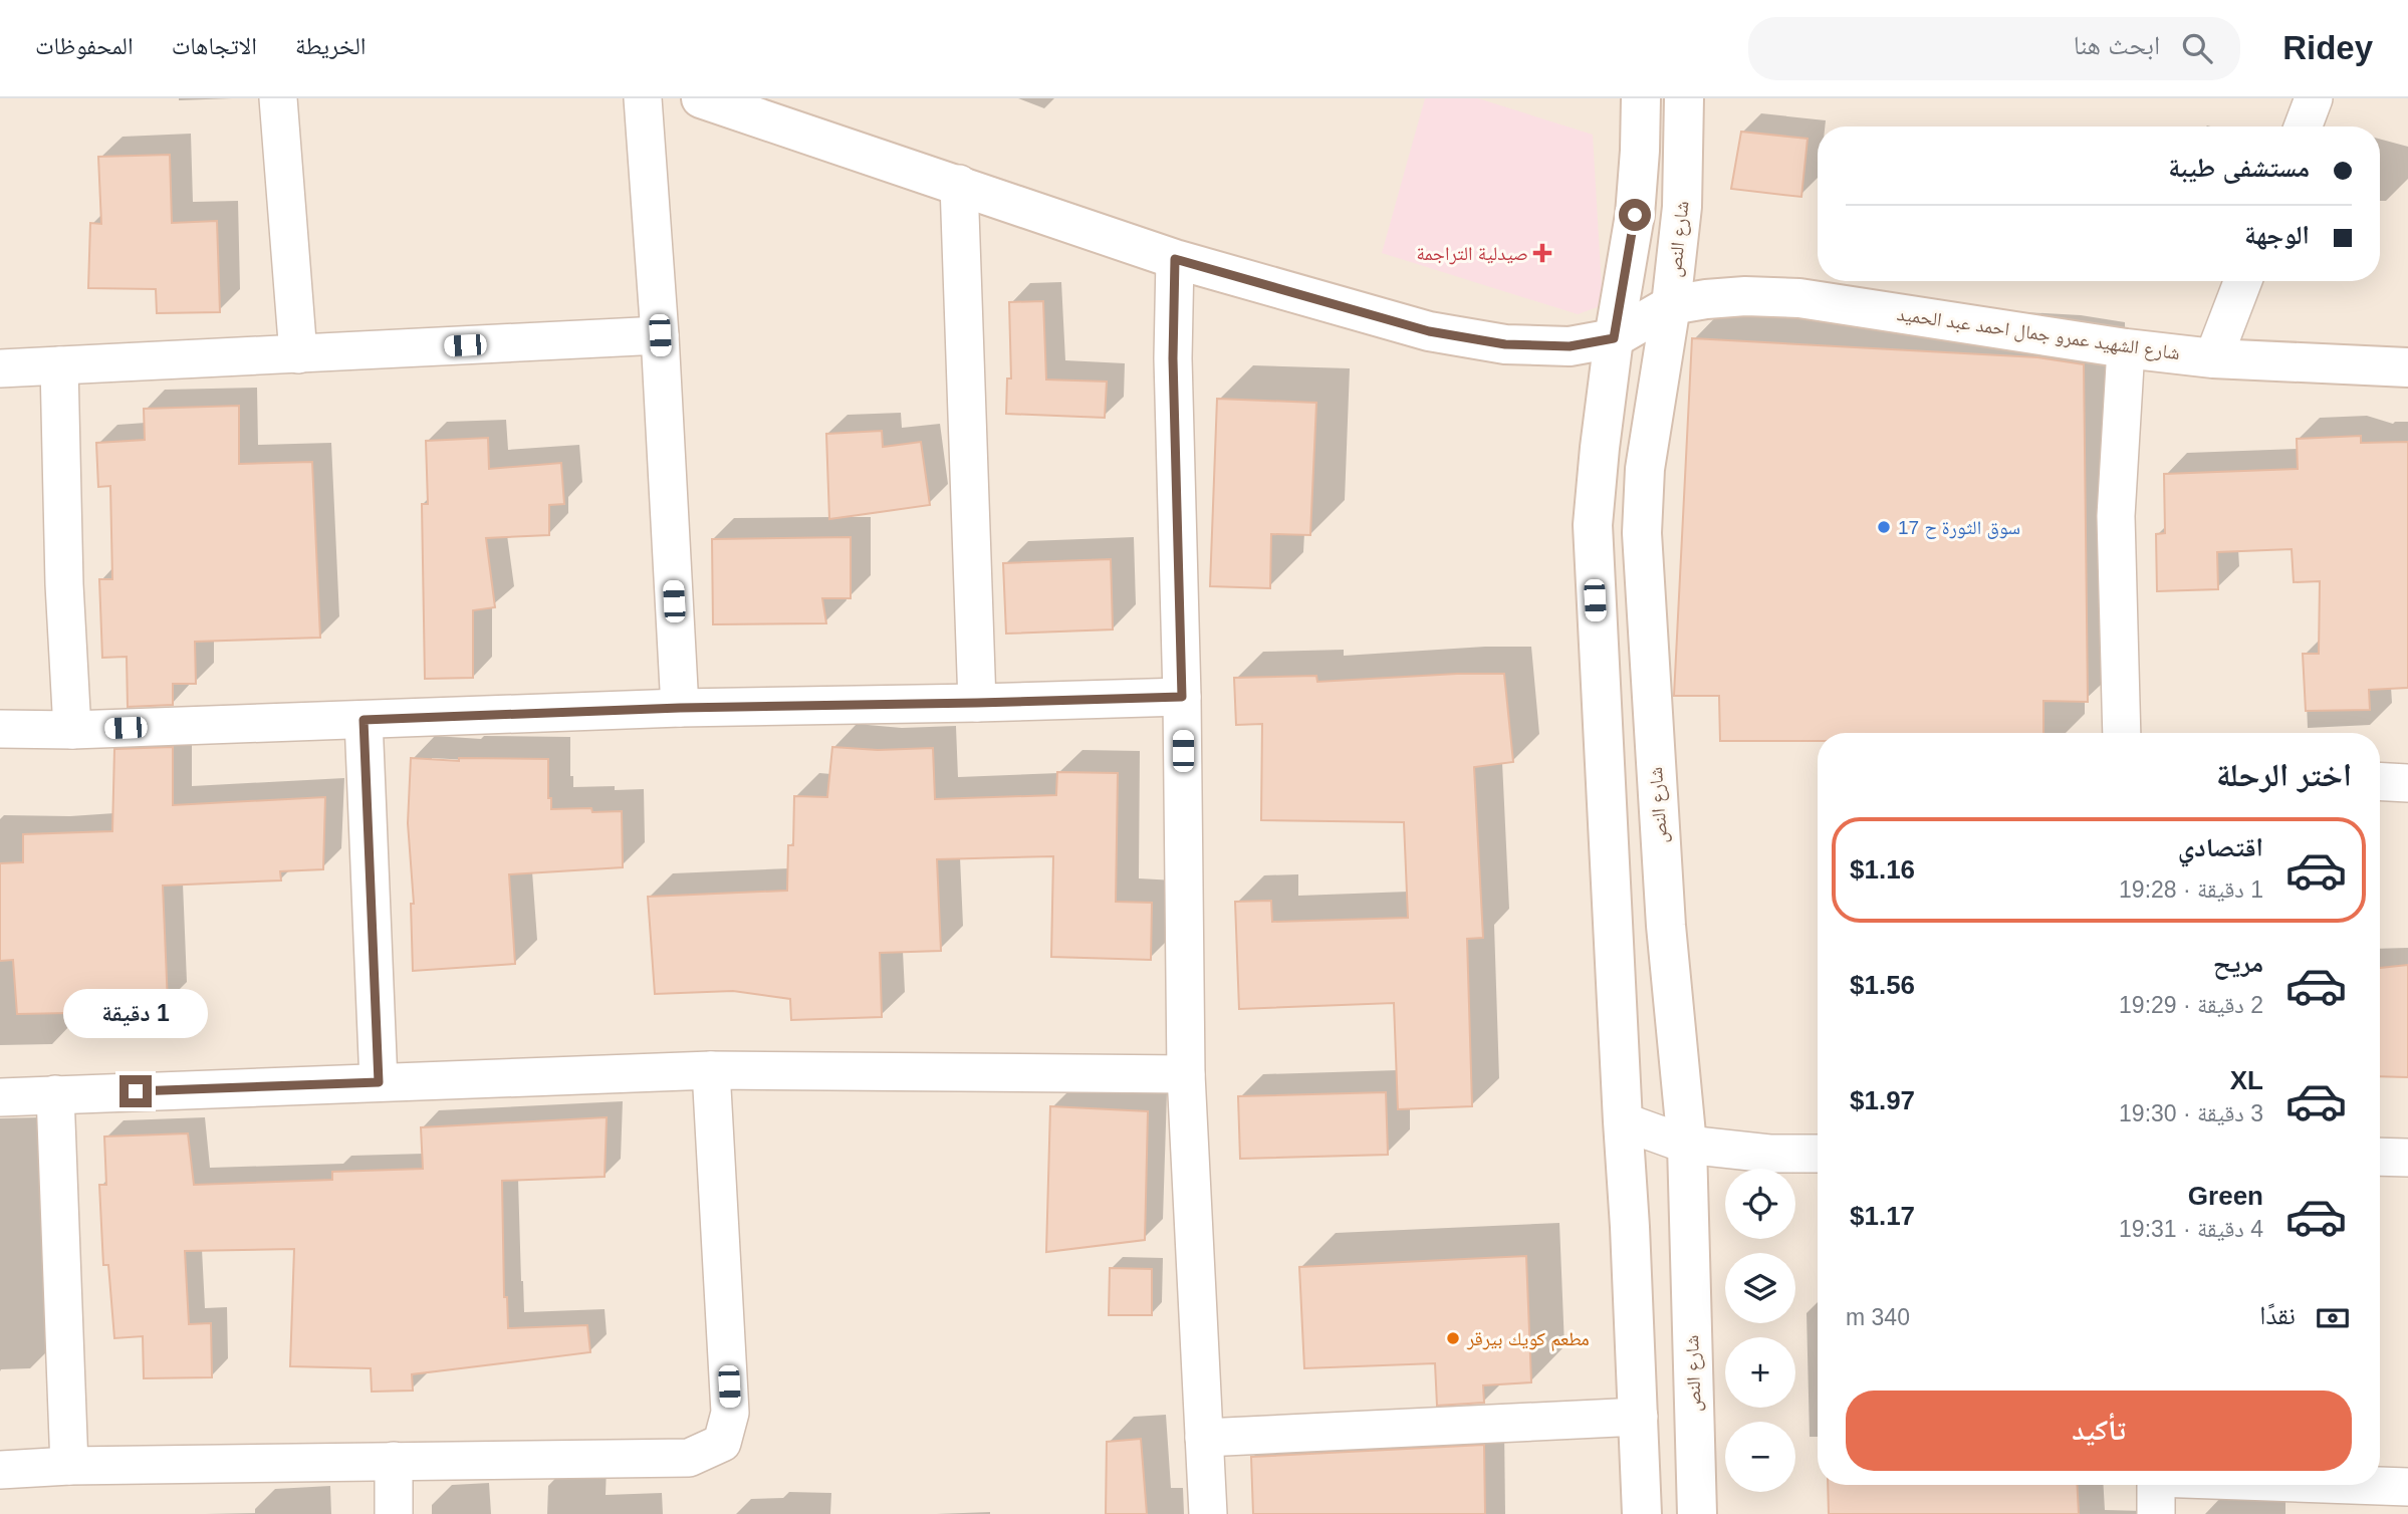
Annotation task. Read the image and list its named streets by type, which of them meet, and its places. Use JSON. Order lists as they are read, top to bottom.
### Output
{
  "streets": {
    "main road": ["شارع النص", "شارع الشهيد عمرو جمال احمد عبد الحميد"]
  },
  "crossings": [
    ["شارع النص", "شارع الشهيد عمرو جمال احمد عبد الحميد"]
  ],
  "places": {
    "health": ["صيدلية التراجمة"],
    "other": ["سوق الثورة ح 17", "مطعم كويك بيرقر"]
  },
  "page": {
    "header": "Ridey",
    "search": "ابحث هنا",
    "nav": ["الخريطة", "الاتجاهات", "المحفوظات"],
    "banner": ["مستشفى طيبة", "الوجهة"],
    "heading": "اختر الرحلة",
    "list": [
      {
        "name": "اقتصادي",
        "note": "1 دقيقة · 19:28",
        "value": "$1.16"
      },
      {
        "name": "مريح",
        "note": "2 دقيقة · 19:29",
        "value": "$1.56"
      },
      {
        "name": "XL",
        "note": "3 دقيقة · 19:30",
        "value": "$1.97"
      },
      {
        "name": "Green",
        "note": "4 دقيقة · 19:31",
        "value": "$1.17"
      }
    ],
    "bubble": "1 دقيقة",
    "map_buttons": ["+", "−"],
    "pay": ["نقدًا", "340 m"],
    "buttons": "تأكيد"
  }
}
